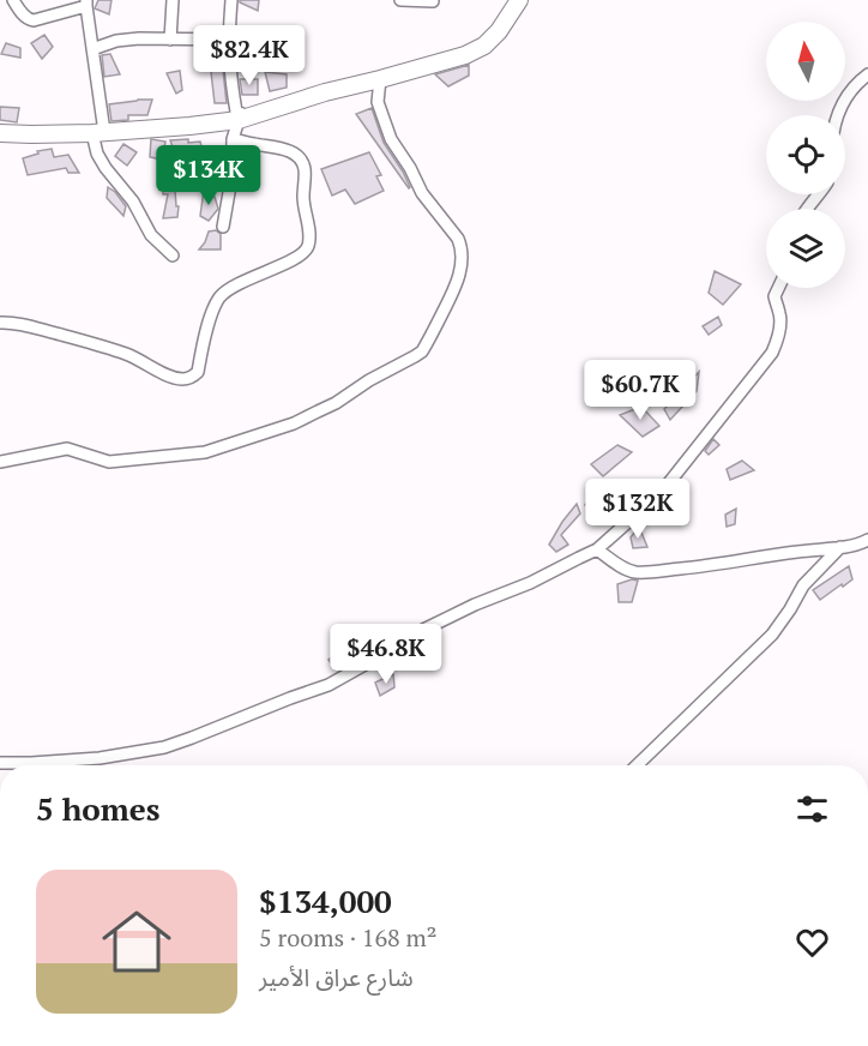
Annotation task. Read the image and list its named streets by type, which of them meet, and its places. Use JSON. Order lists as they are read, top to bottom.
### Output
{
  "north": "top",
  "page": {
    "price": [
      "$82.4K",
      "$134K",
      "$60.7K",
      "$132K",
      "$46.8K"
    ],
    "heading": "5 homes",
    "list": [
      {
        "name": "$134,000",
        "note": "5 rooms · 168 m² · شارع عراق الأمير"
      }
    ]
  }
}
